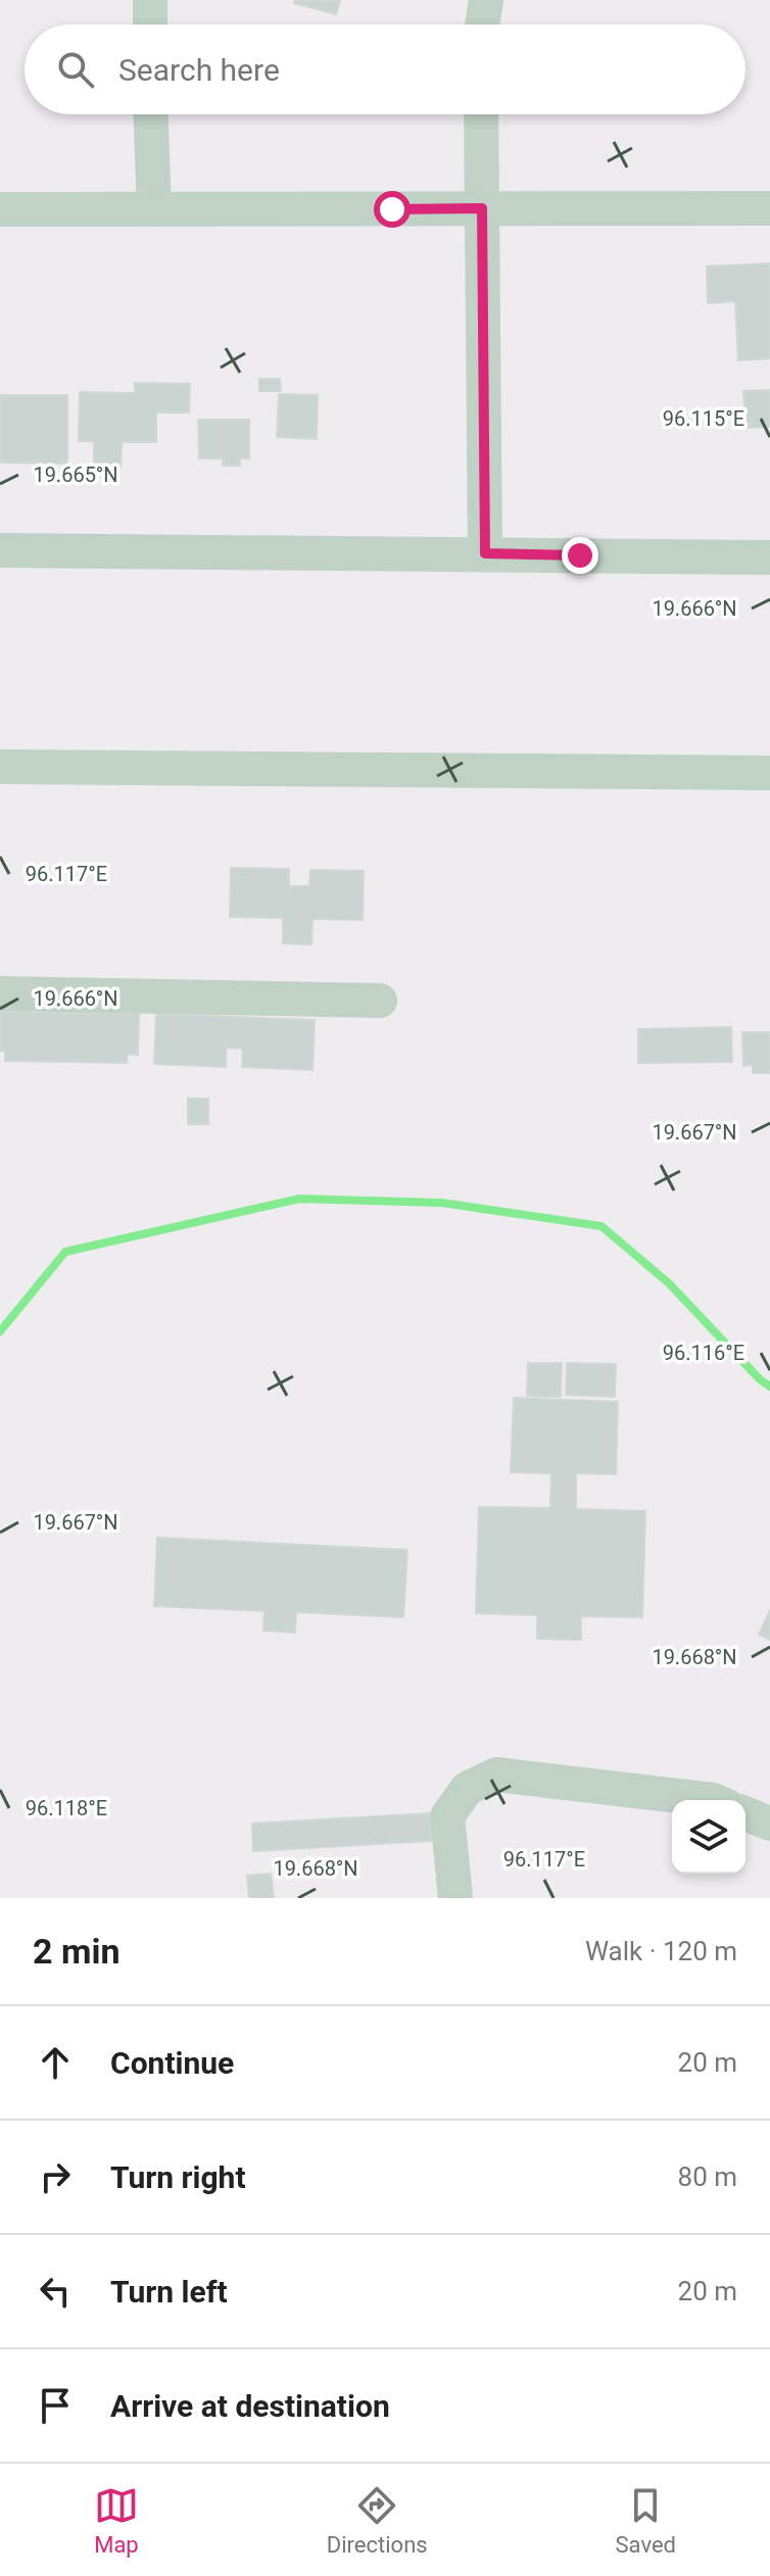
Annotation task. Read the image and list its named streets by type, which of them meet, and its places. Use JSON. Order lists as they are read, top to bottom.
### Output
{
  "page": {
    "search": "Search here",
    "heading": ["2 min", "Walk · 120 m"],
    "list": [
      ["Continue", "20 m"],
      ["Turn right", "80 m"],
      ["Turn left", "20 m"],
      "Arrive at destination"
    ],
    "nav": ["Map", "Directions", "Saved"]
  },
  "coordinates": [
    "96.115°E",
    "19.665°N",
    "19.666°N",
    "96.117°E",
    "19.667°N",
    "96.116°E",
    "19.668°N",
    "96.118°E"
  ]
}
